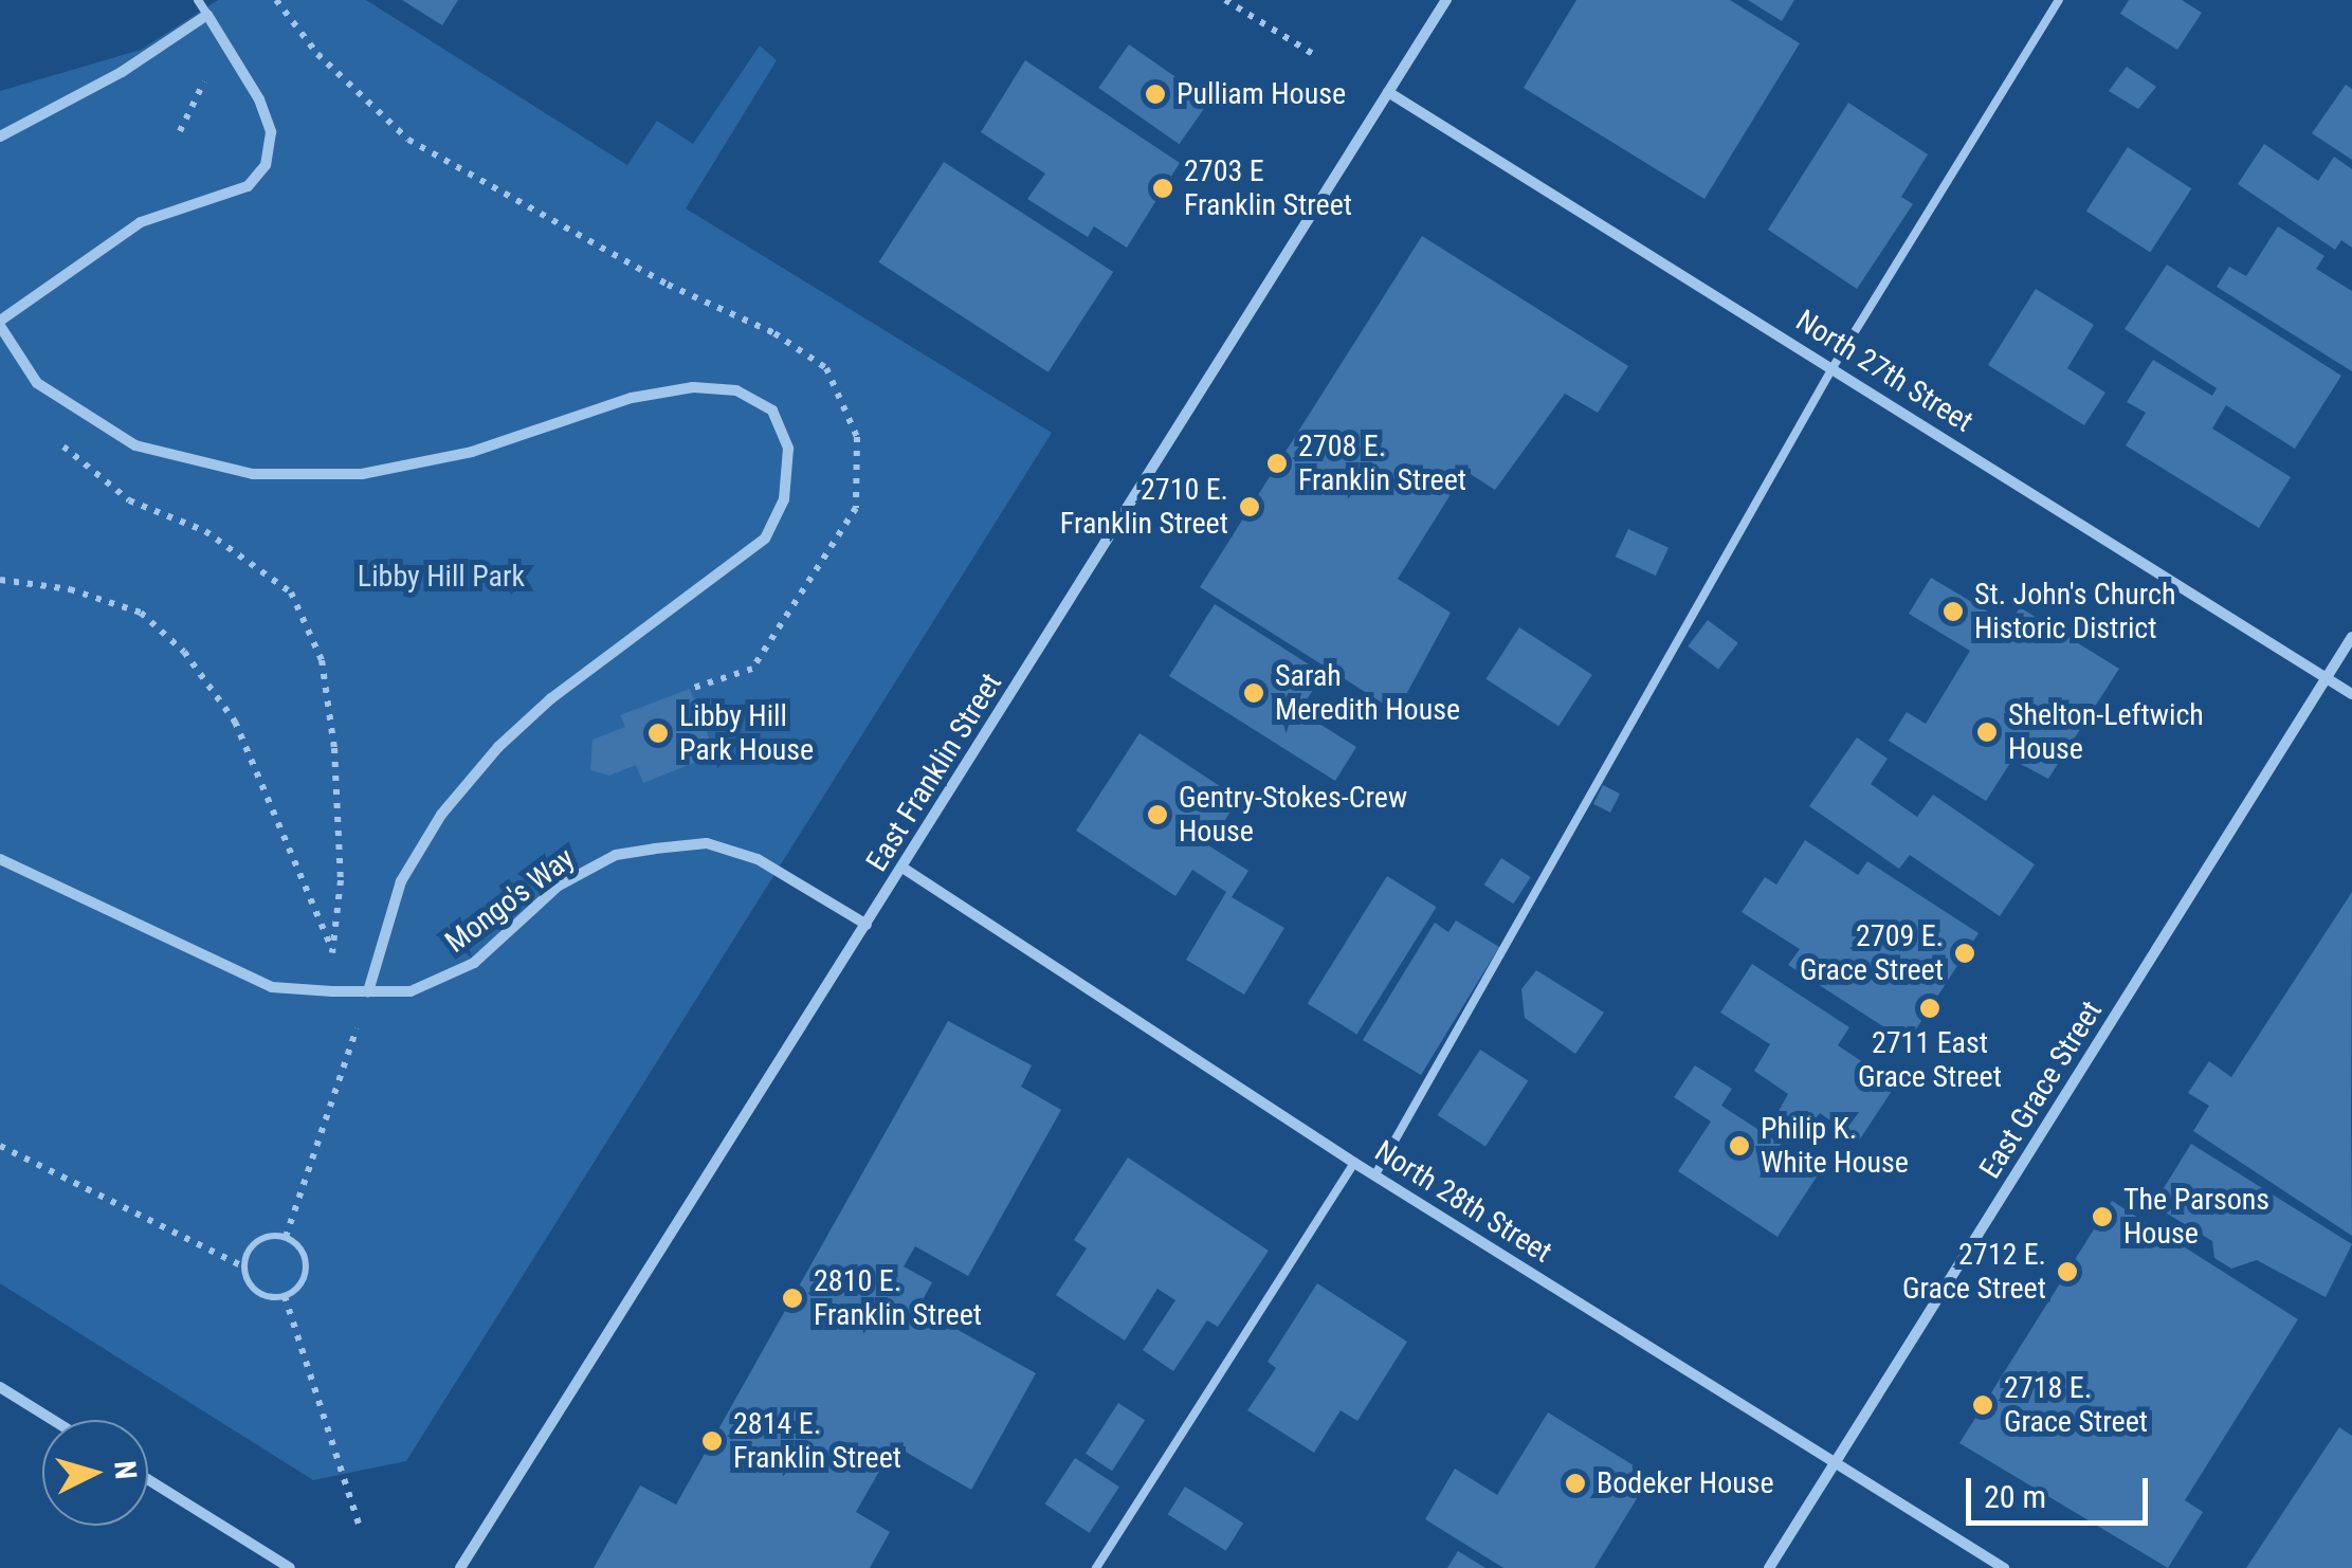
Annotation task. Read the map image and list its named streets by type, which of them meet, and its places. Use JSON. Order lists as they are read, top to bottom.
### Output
{
  "streets": {
    "street": [
      "North 27th Street",
      "East Franklin Street",
      "Mongo's Way",
      "East Grace Street",
      "North 28th Street"
    ]
  },
  "crossings": [
    ["North 27th Street", "East Franklin Street"],
    ["North 27th Street", "East Grace Street"],
    ["East Franklin Street", "Mongo's Way"],
    ["East Franklin Street", "North 28th Street"],
    ["East Grace Street", "North 28th Street"]
  ],
  "parks": ["Libby Hill Park"],
  "places": [
    "Pulliam House",
    "2703 E Franklin Street",
    "2708 E. Franklin Street",
    "2710 E. Franklin Street",
    "St. John's Church Historic District",
    "Sarah Meredith House",
    "Shelton-Leftwich House",
    "Libby Hill Park House",
    "Gentry-Stokes-Crew House",
    "2709 E. Grace Street",
    "2711 East Grace Street",
    "Philip K. White House",
    "The Parsons House",
    "2712 E. Grace Street",
    "2810 E. Franklin Street",
    "2718 E. Grace Street",
    "2814 E. Franklin Street",
    "Bodeker House"
  ],
  "scale_bar": "20 m",
  "north": "right"
}
